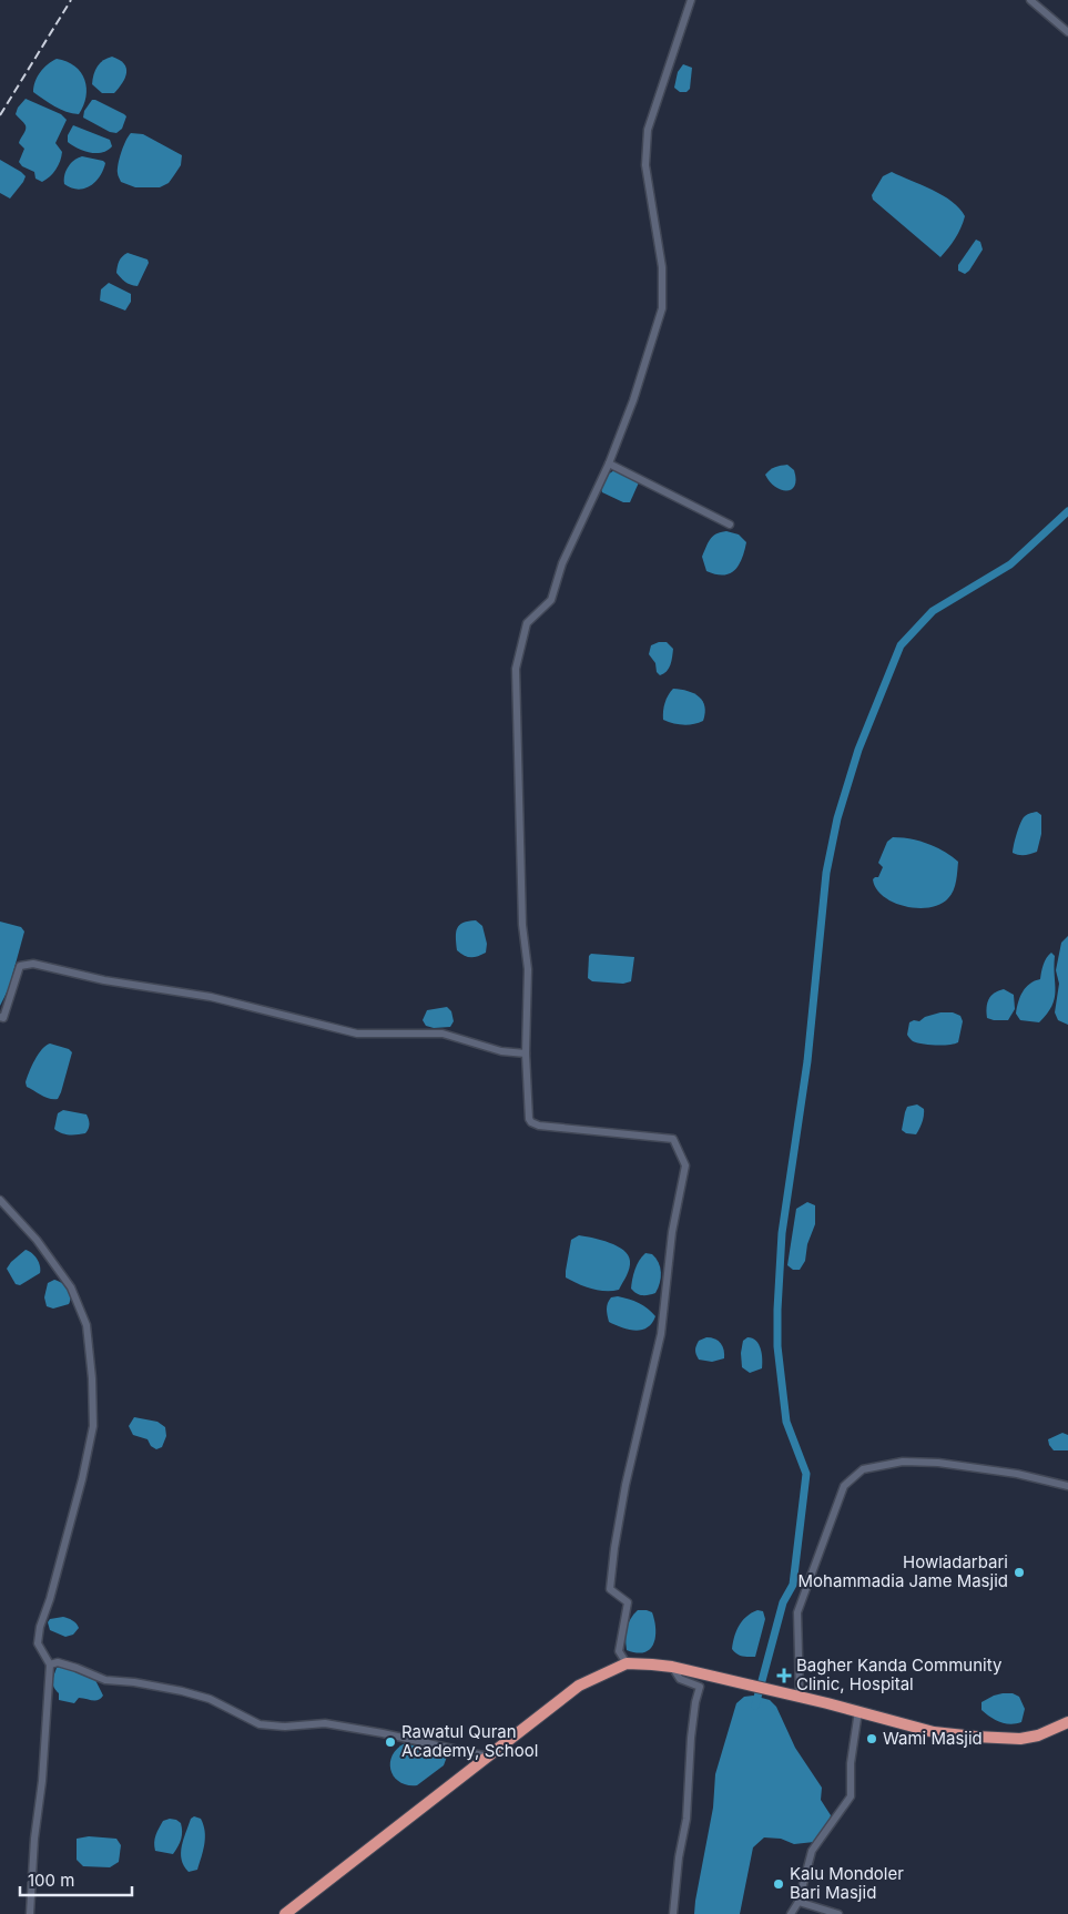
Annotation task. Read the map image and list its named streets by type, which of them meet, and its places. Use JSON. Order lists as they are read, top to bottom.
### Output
{
  "places": {
    "other": [
      "Howladarbari Mohammadia Jame Masjid",
      "Wami Masjid",
      "Rawatul Quran Academy, School",
      "Kalu Mondoler Bari Masjid"
    ],
    "health": ["Bagher Kanda Community Clinic, Hospital"]
  },
  "scale_bar": "100 m"
}
